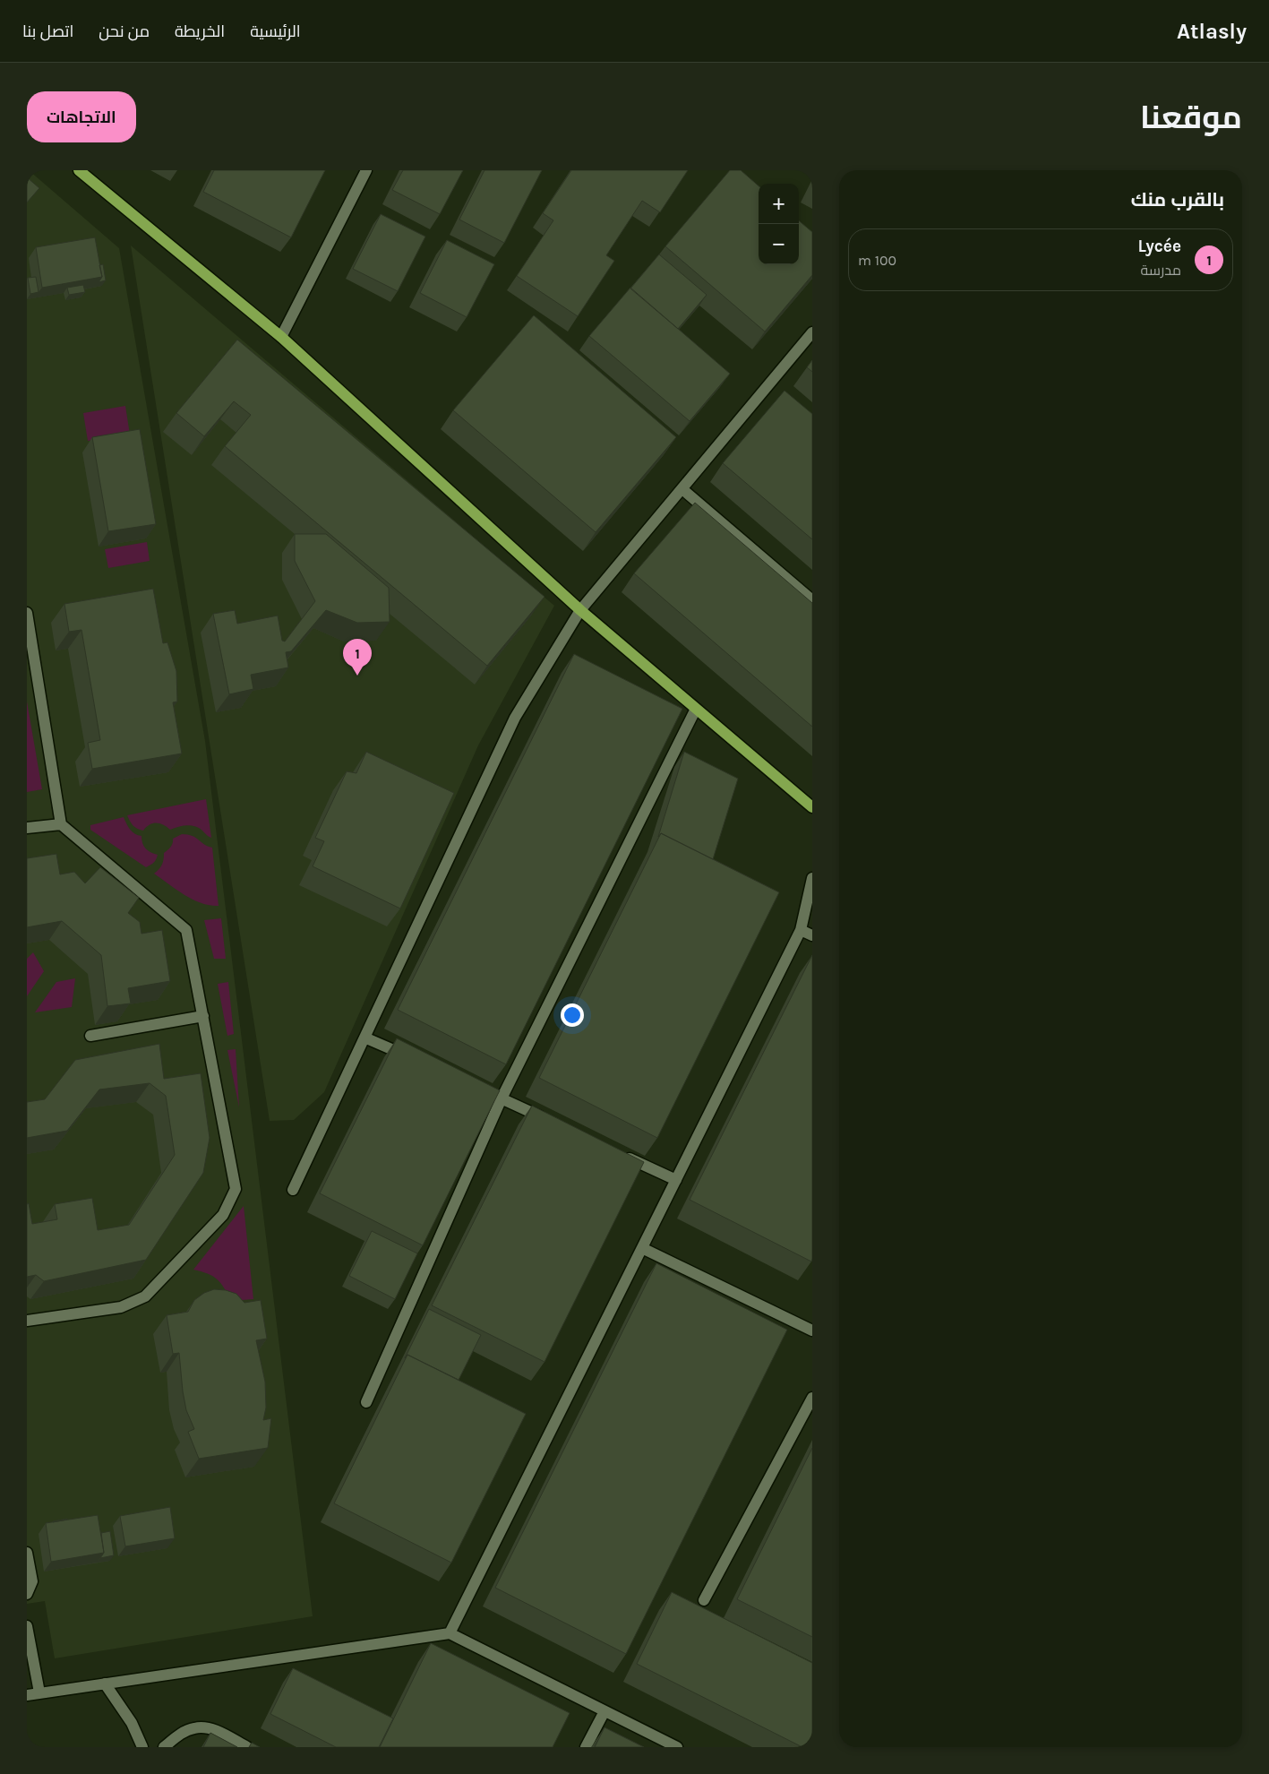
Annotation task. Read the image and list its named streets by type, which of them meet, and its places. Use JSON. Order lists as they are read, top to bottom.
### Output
{
  "page": {
    "header": "Atlasly",
    "nav": [
      "الرئيسية",
      "الخريطة",
      "من نحن",
      "اتصل بنا"
    ],
    "title": "موقعنا",
    "buttons": "الاتجاهات",
    "heading": "بالقرب منك",
    "map_buttons": ["+", "−"],
    "list": [
      {
        "mark": "1",
        "name": "Lycée",
        "note": "مدرسة",
        "value": "100 m"
      }
    ],
    "pins": "1"
  }
}
